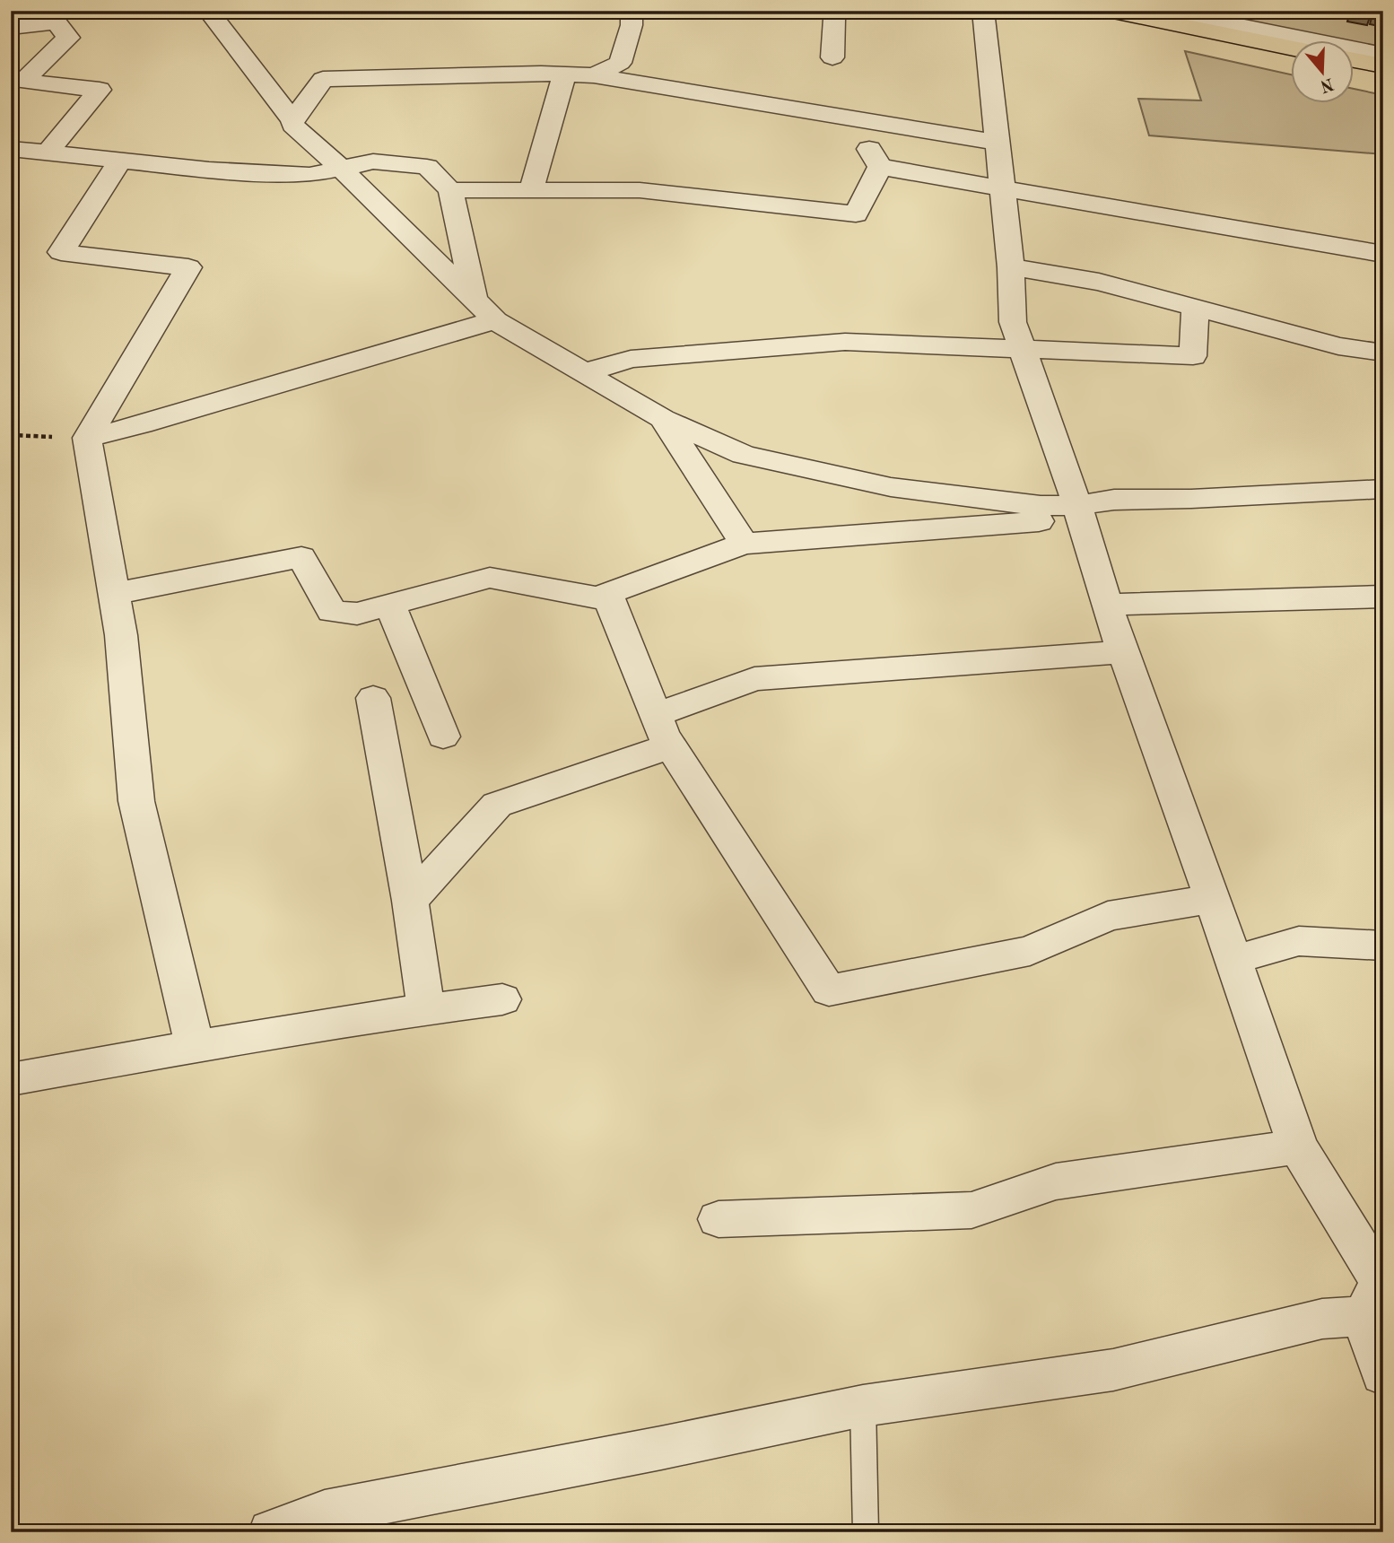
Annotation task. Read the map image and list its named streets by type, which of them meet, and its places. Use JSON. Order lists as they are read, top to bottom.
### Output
{
  "north": "bottom"
}
